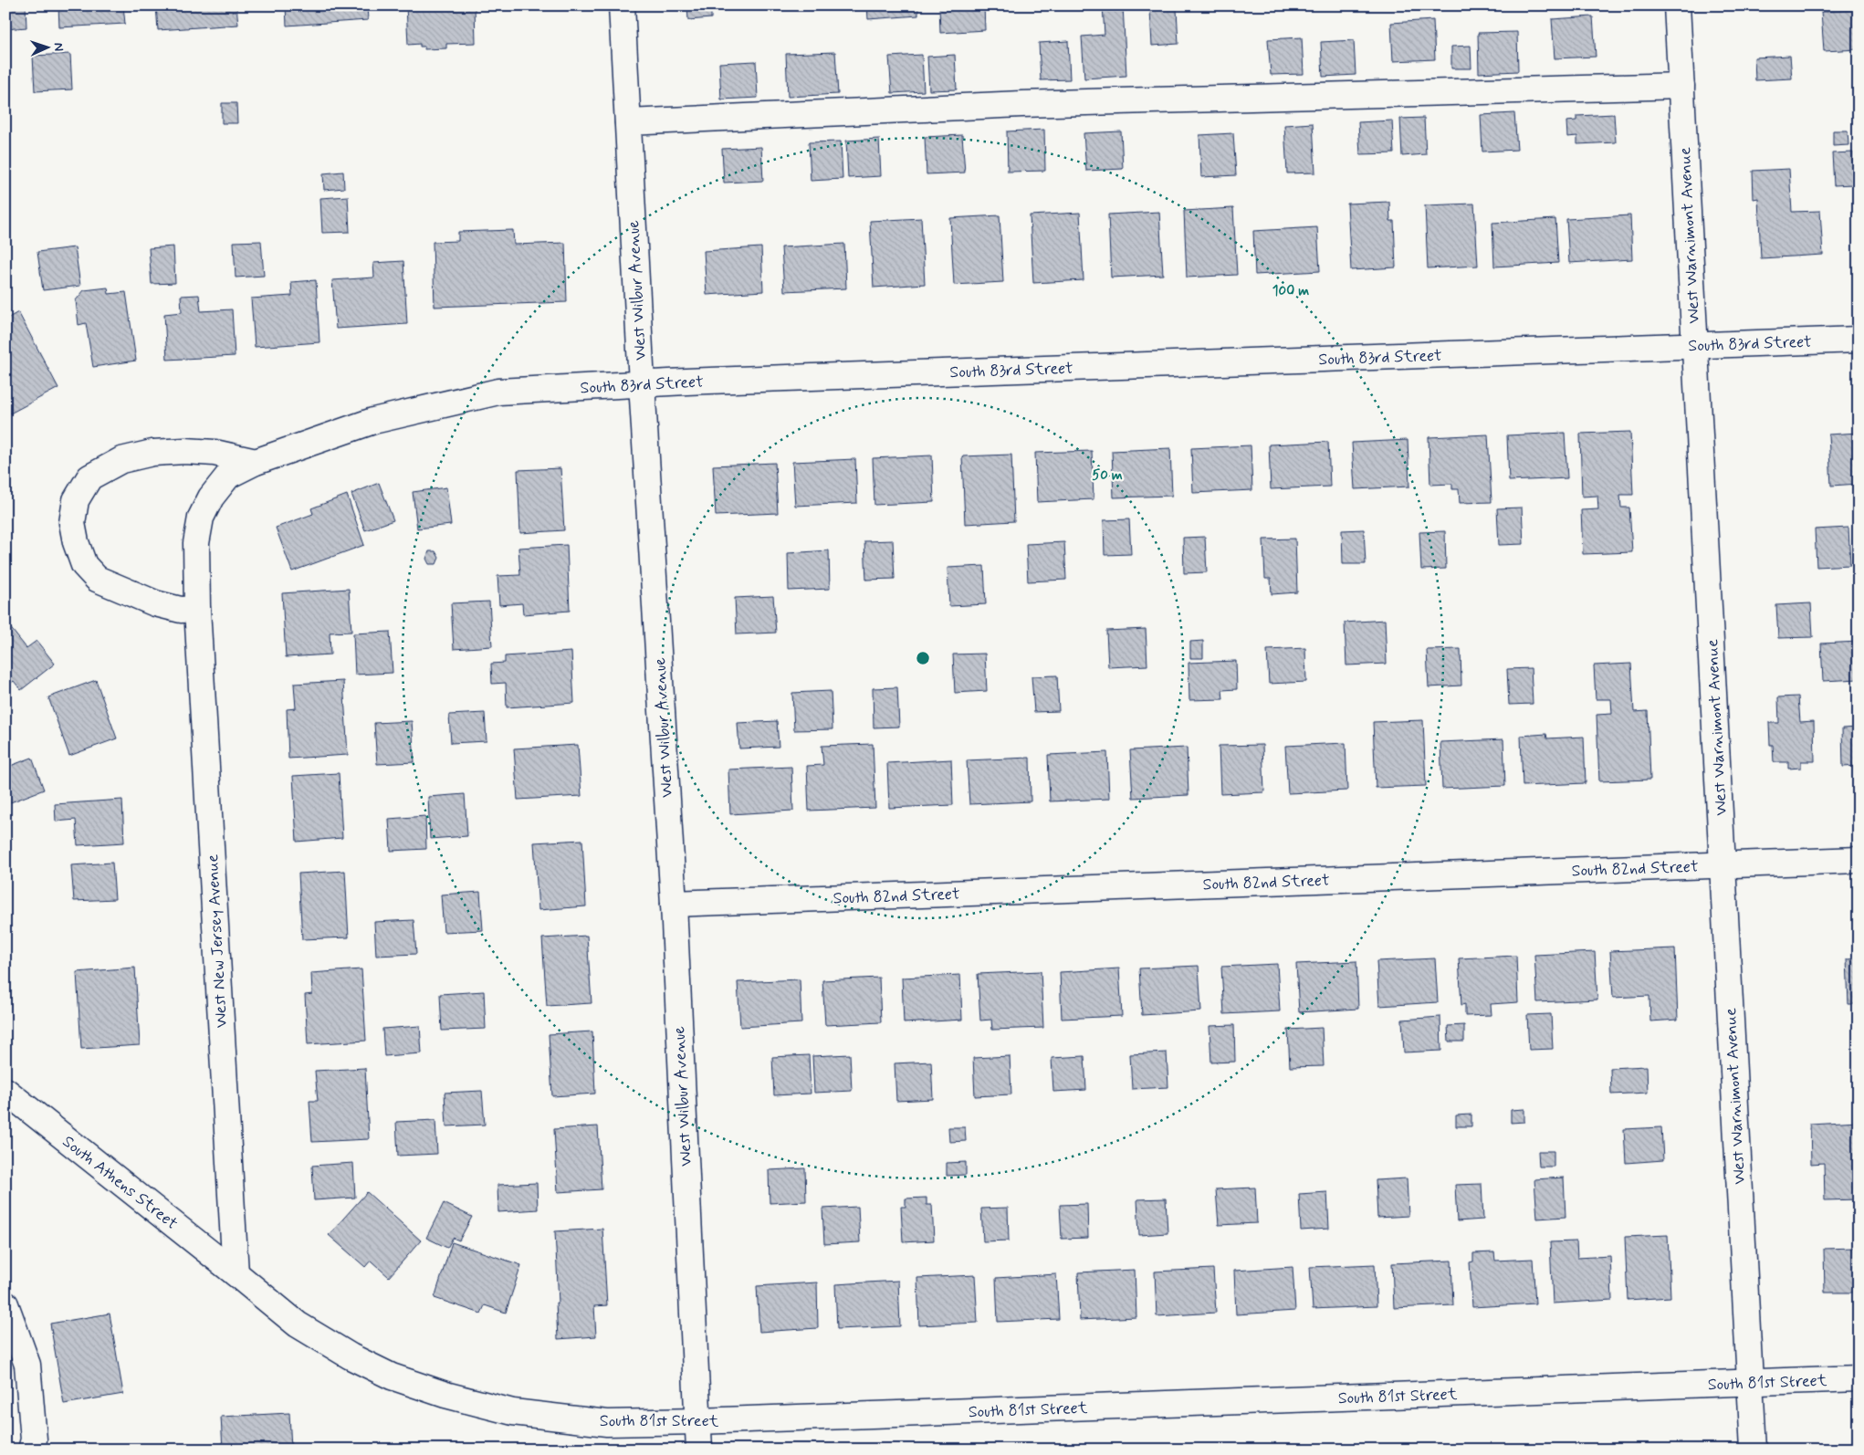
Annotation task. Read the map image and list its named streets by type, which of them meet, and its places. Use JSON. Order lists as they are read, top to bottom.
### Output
{
  "streets": {
    "street": [
      "West Warnimont Avenue",
      "West Wilbur Avenue",
      "South 83rd Street",
      "South 82nd Street",
      "West New Jersey Avenue",
      "South Athens Street",
      "South 81st Street"
    ]
  },
  "crossings": [
    ["West Warnimont Avenue", "South 83rd Street"],
    ["West Warnimont Avenue", "South 82nd Street"],
    ["West Warnimont Avenue", "South 81st Street"],
    ["West Wilbur Avenue", "South 83rd Street"],
    ["West Wilbur Avenue", "South 82nd Street"],
    ["West Wilbur Avenue", "South 81st Street"],
    ["South 83rd Street", "West New Jersey Avenue"],
    ["West New Jersey Avenue", "South Athens Street"],
    ["West New Jersey Avenue", "South 81st Street"],
    ["South Athens Street", "South 81st Street"]
  ],
  "north": "right",
  "rings": ["100 m", "50 m"]
}
